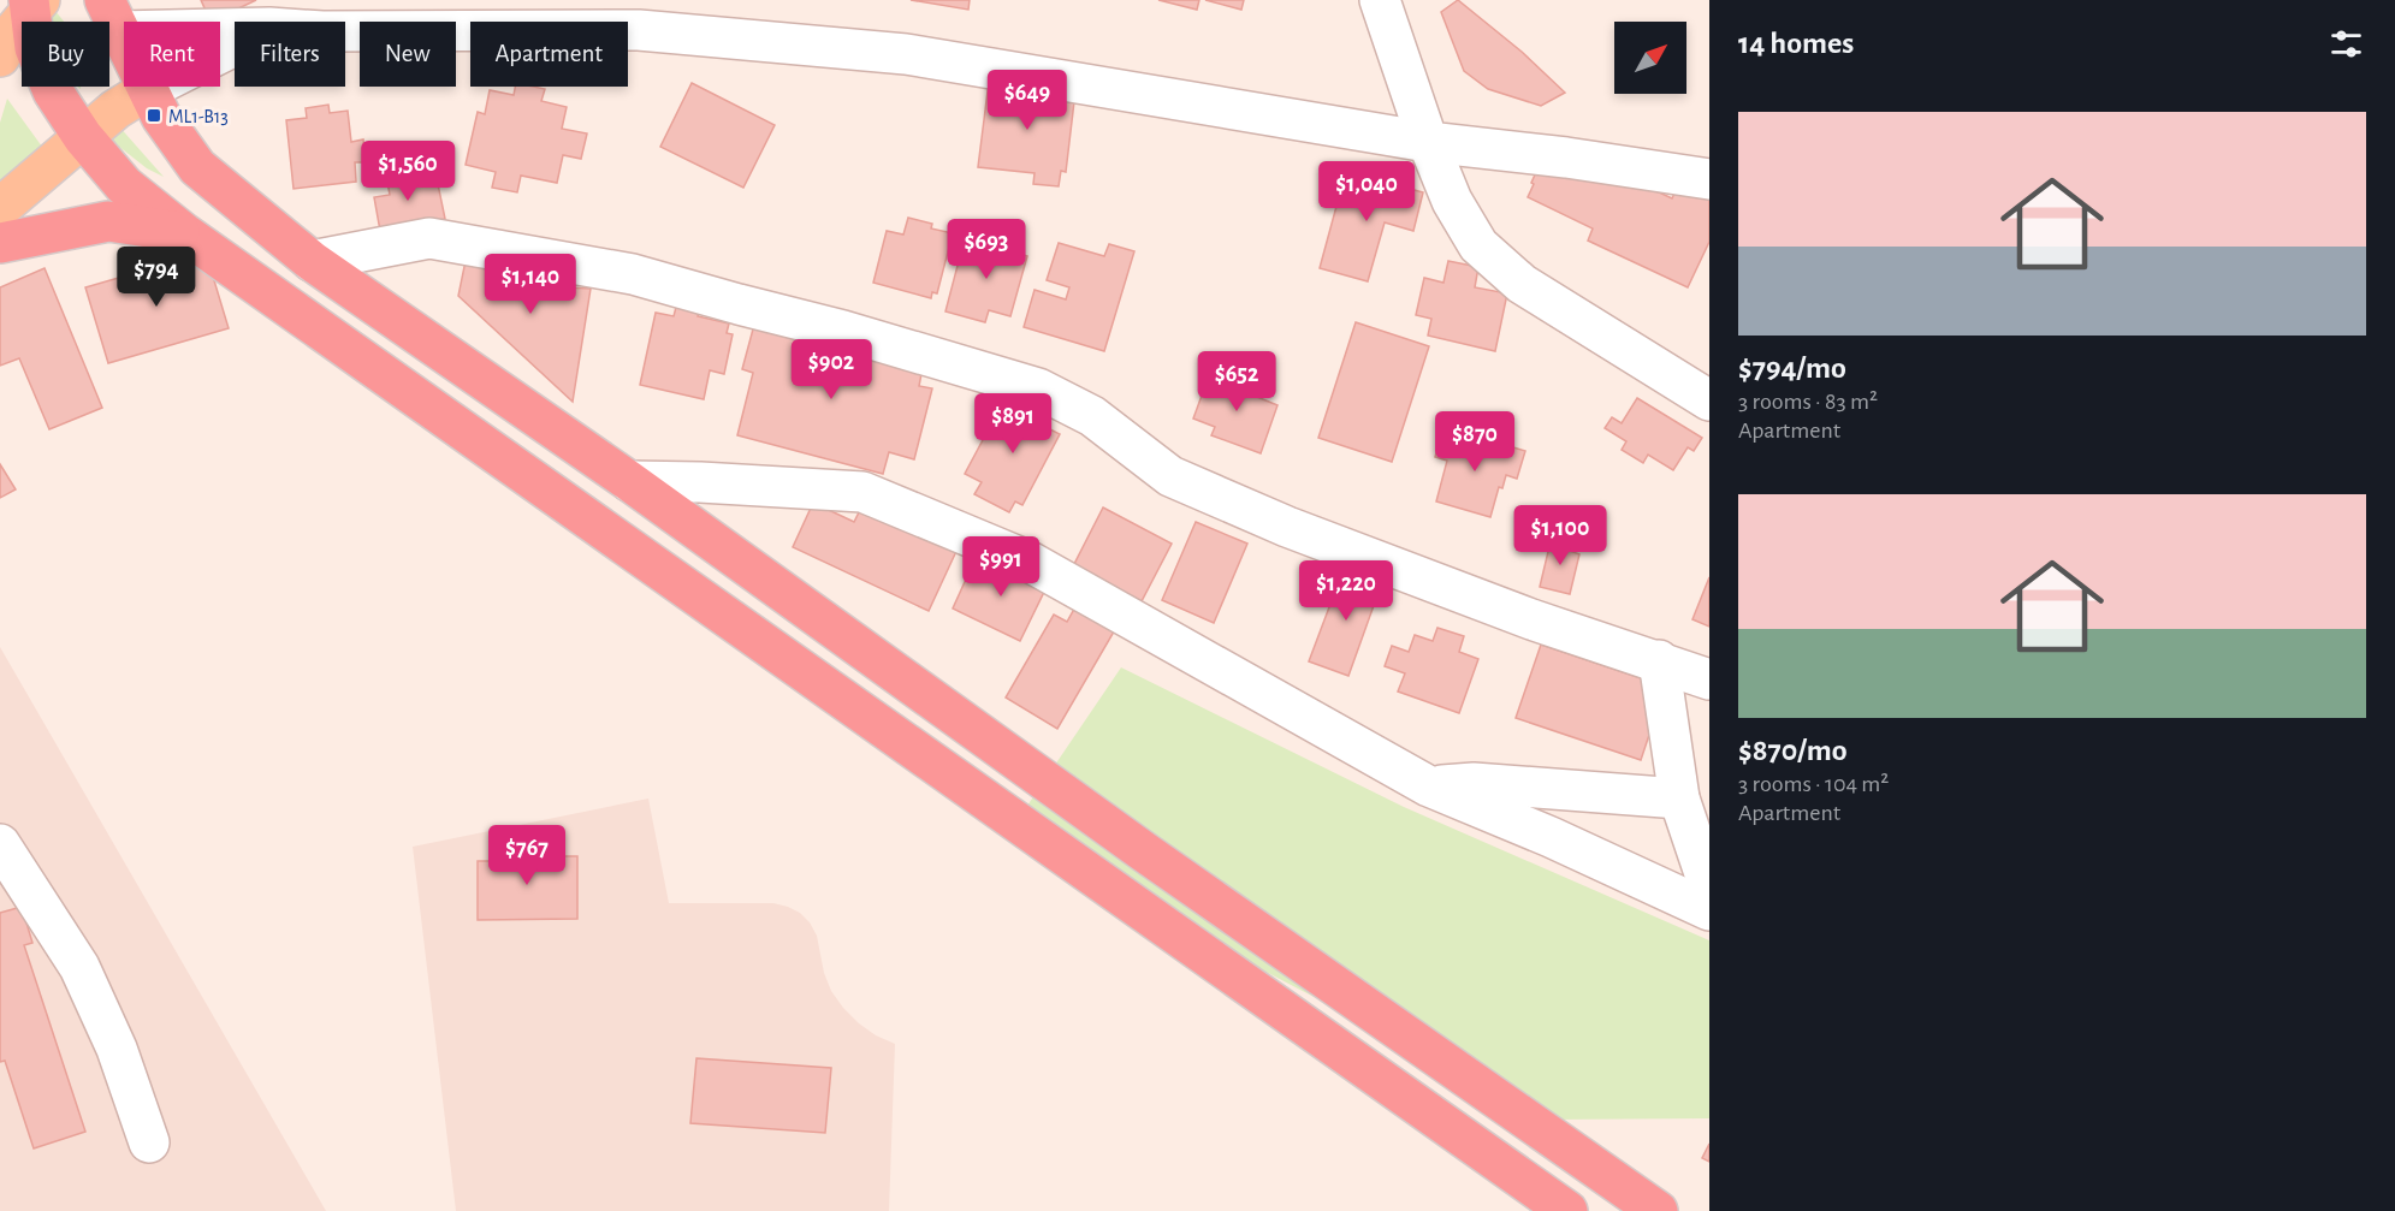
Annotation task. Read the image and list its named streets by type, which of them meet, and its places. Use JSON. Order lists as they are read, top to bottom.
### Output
{
  "places": {
    "transit": ["ML1-B13"]
  },
  "north": "top right",
  "page": {
    "heading": "14 homes",
    "chip": [
      "Buy",
      "Rent",
      "Filters",
      "New",
      "Apartment"
    ],
    "price": [
      "$649",
      "$1,560",
      "$1,040",
      "$693",
      "$794",
      "$1,140",
      "$902",
      "$652",
      "$891",
      "$870",
      "$1,100",
      "$991",
      "$1,220",
      "$767"
    ],
    "list": [
      {
        "name": "$794/mo",
        "note": "3 rooms · 83 m² · Apartment"
      },
      {
        "name": "$870/mo",
        "note": "3 rooms · 104 m² · Apartment"
      }
    ]
  }
}
